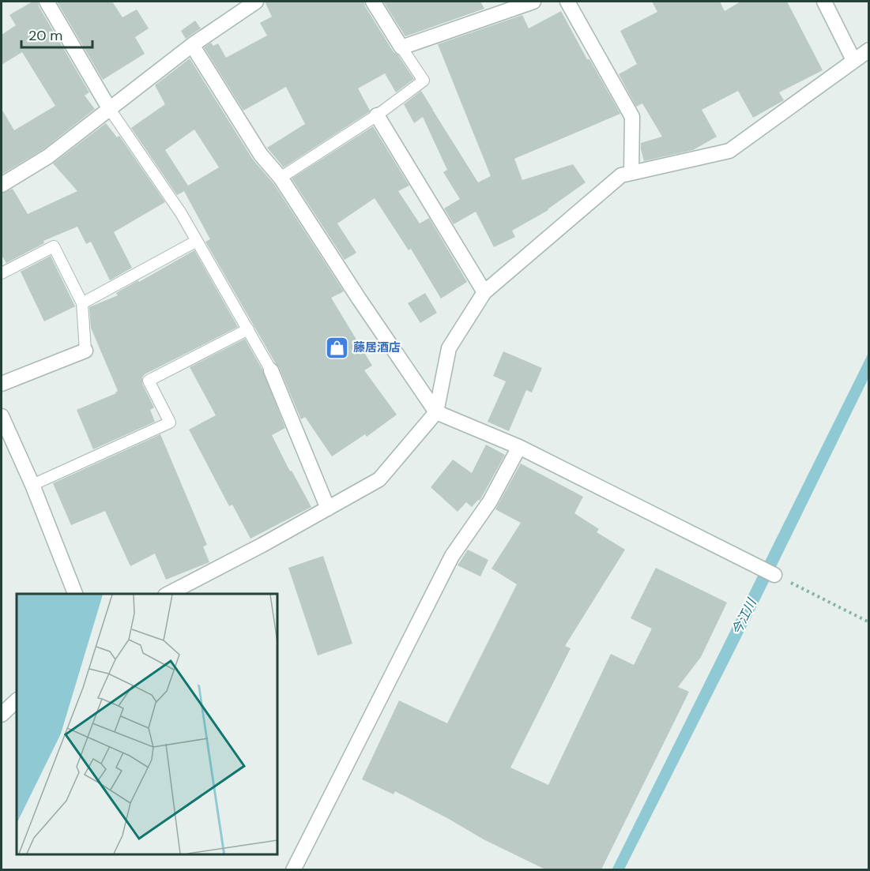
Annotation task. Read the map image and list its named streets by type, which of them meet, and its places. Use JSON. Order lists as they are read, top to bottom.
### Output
{
  "water": ["今江川"],
  "places": {
    "shop": ["藤居酒店"]
  },
  "scale_bar": "20 m"
}
